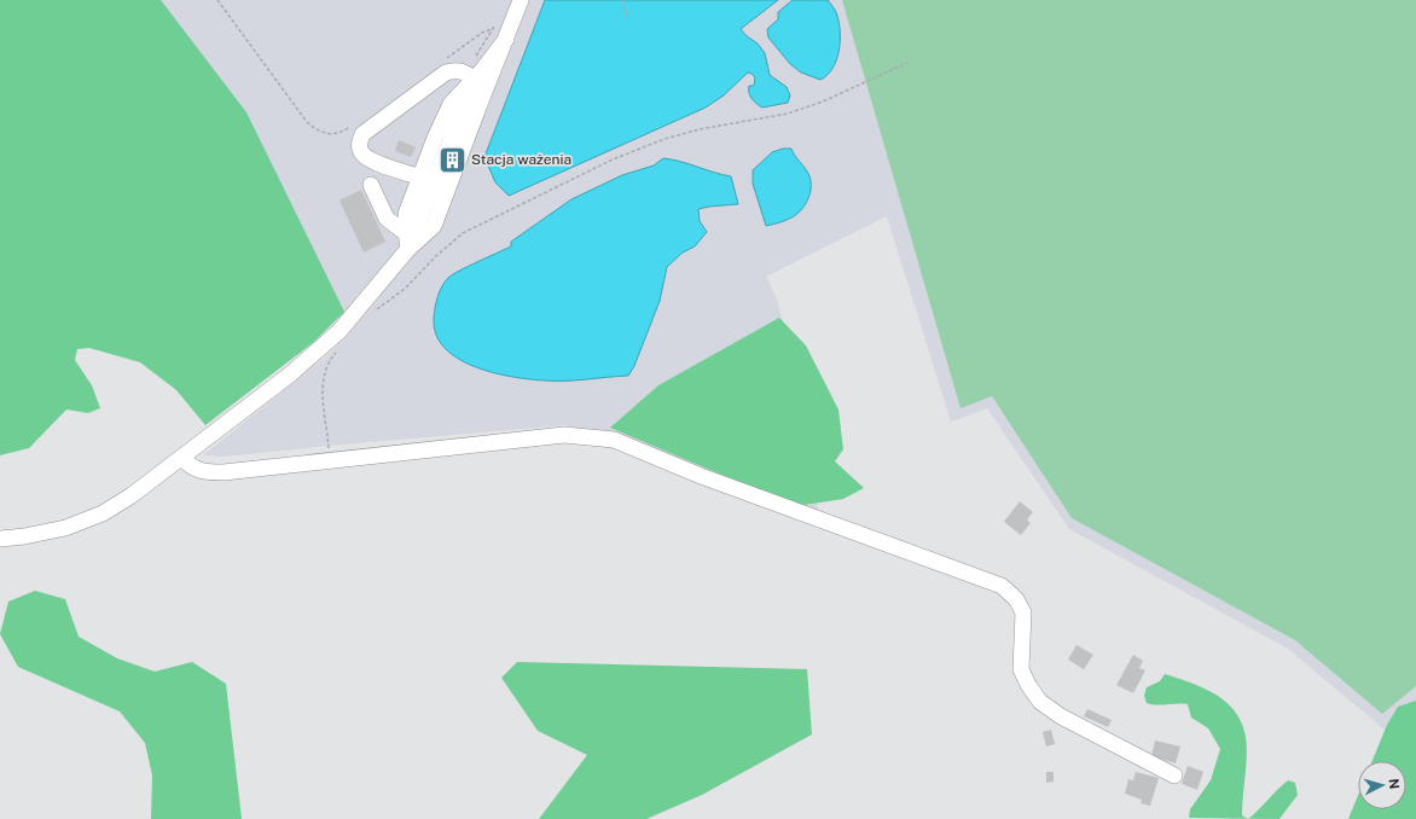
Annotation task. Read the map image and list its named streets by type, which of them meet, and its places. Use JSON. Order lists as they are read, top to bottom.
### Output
{
  "places": {
    "building": ["Stacja ważenia"]
  },
  "north": "right"
}
